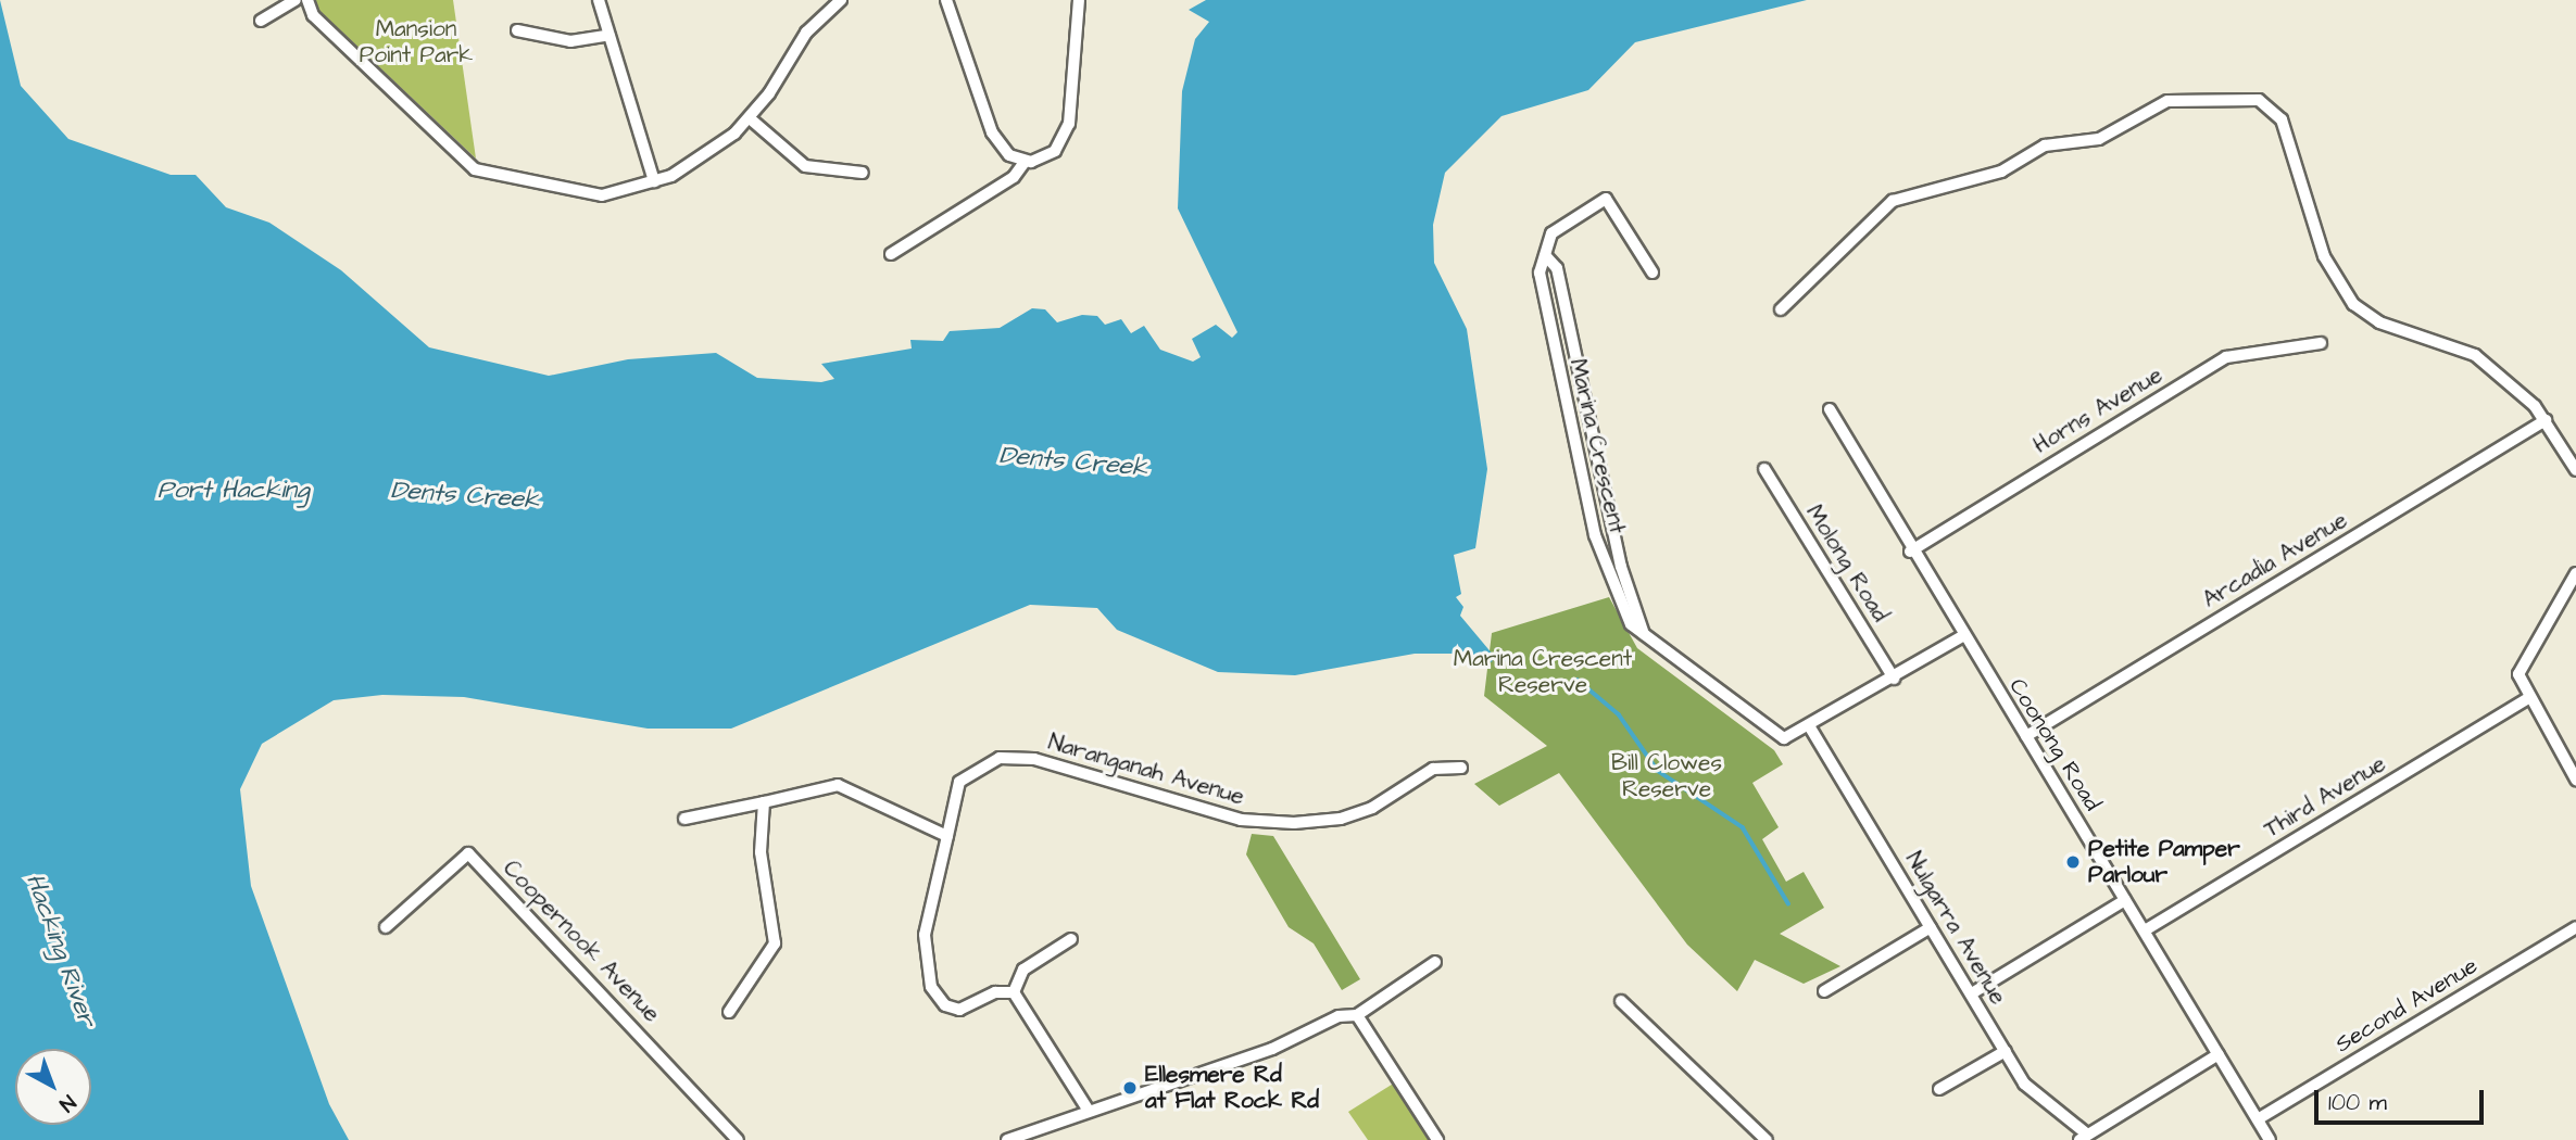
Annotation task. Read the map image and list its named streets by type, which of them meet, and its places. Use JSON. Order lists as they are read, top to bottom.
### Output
{
  "streets": {
    "street": [
      "Horns Avenue",
      "Marina Crescent",
      "Arcadia Avenue",
      "Molong Road",
      "Coonong Road",
      "Naranganah Avenue",
      "Third Avenue",
      "Nulgarra Avenue",
      "Coopernook Avenue",
      "Second Avenue"
    ]
  },
  "crossings": [
    ["Horns Avenue", "Coonong Road"],
    ["Marina Crescent", "Molong Road"],
    ["Marina Crescent", "Coonong Road"],
    ["Marina Crescent", "Nulgarra Avenue"],
    ["Arcadia Avenue", "Coonong Road"],
    ["Coonong Road", "Third Avenue"],
    ["Coonong Road", "Second Avenue"]
  ],
  "water": ["Dents Creek", "Port Hacking", "Hacking River"],
  "parks": ["Mansion Point Park", "Marina Crescent Reserve", "Bill Clowes Reserve"],
  "places": ["Petite Pamper Parlour", "Ellesmere Rd at Flat Rock Rd"],
  "scale_bar": "100 m",
  "north": "bottom right"
}
